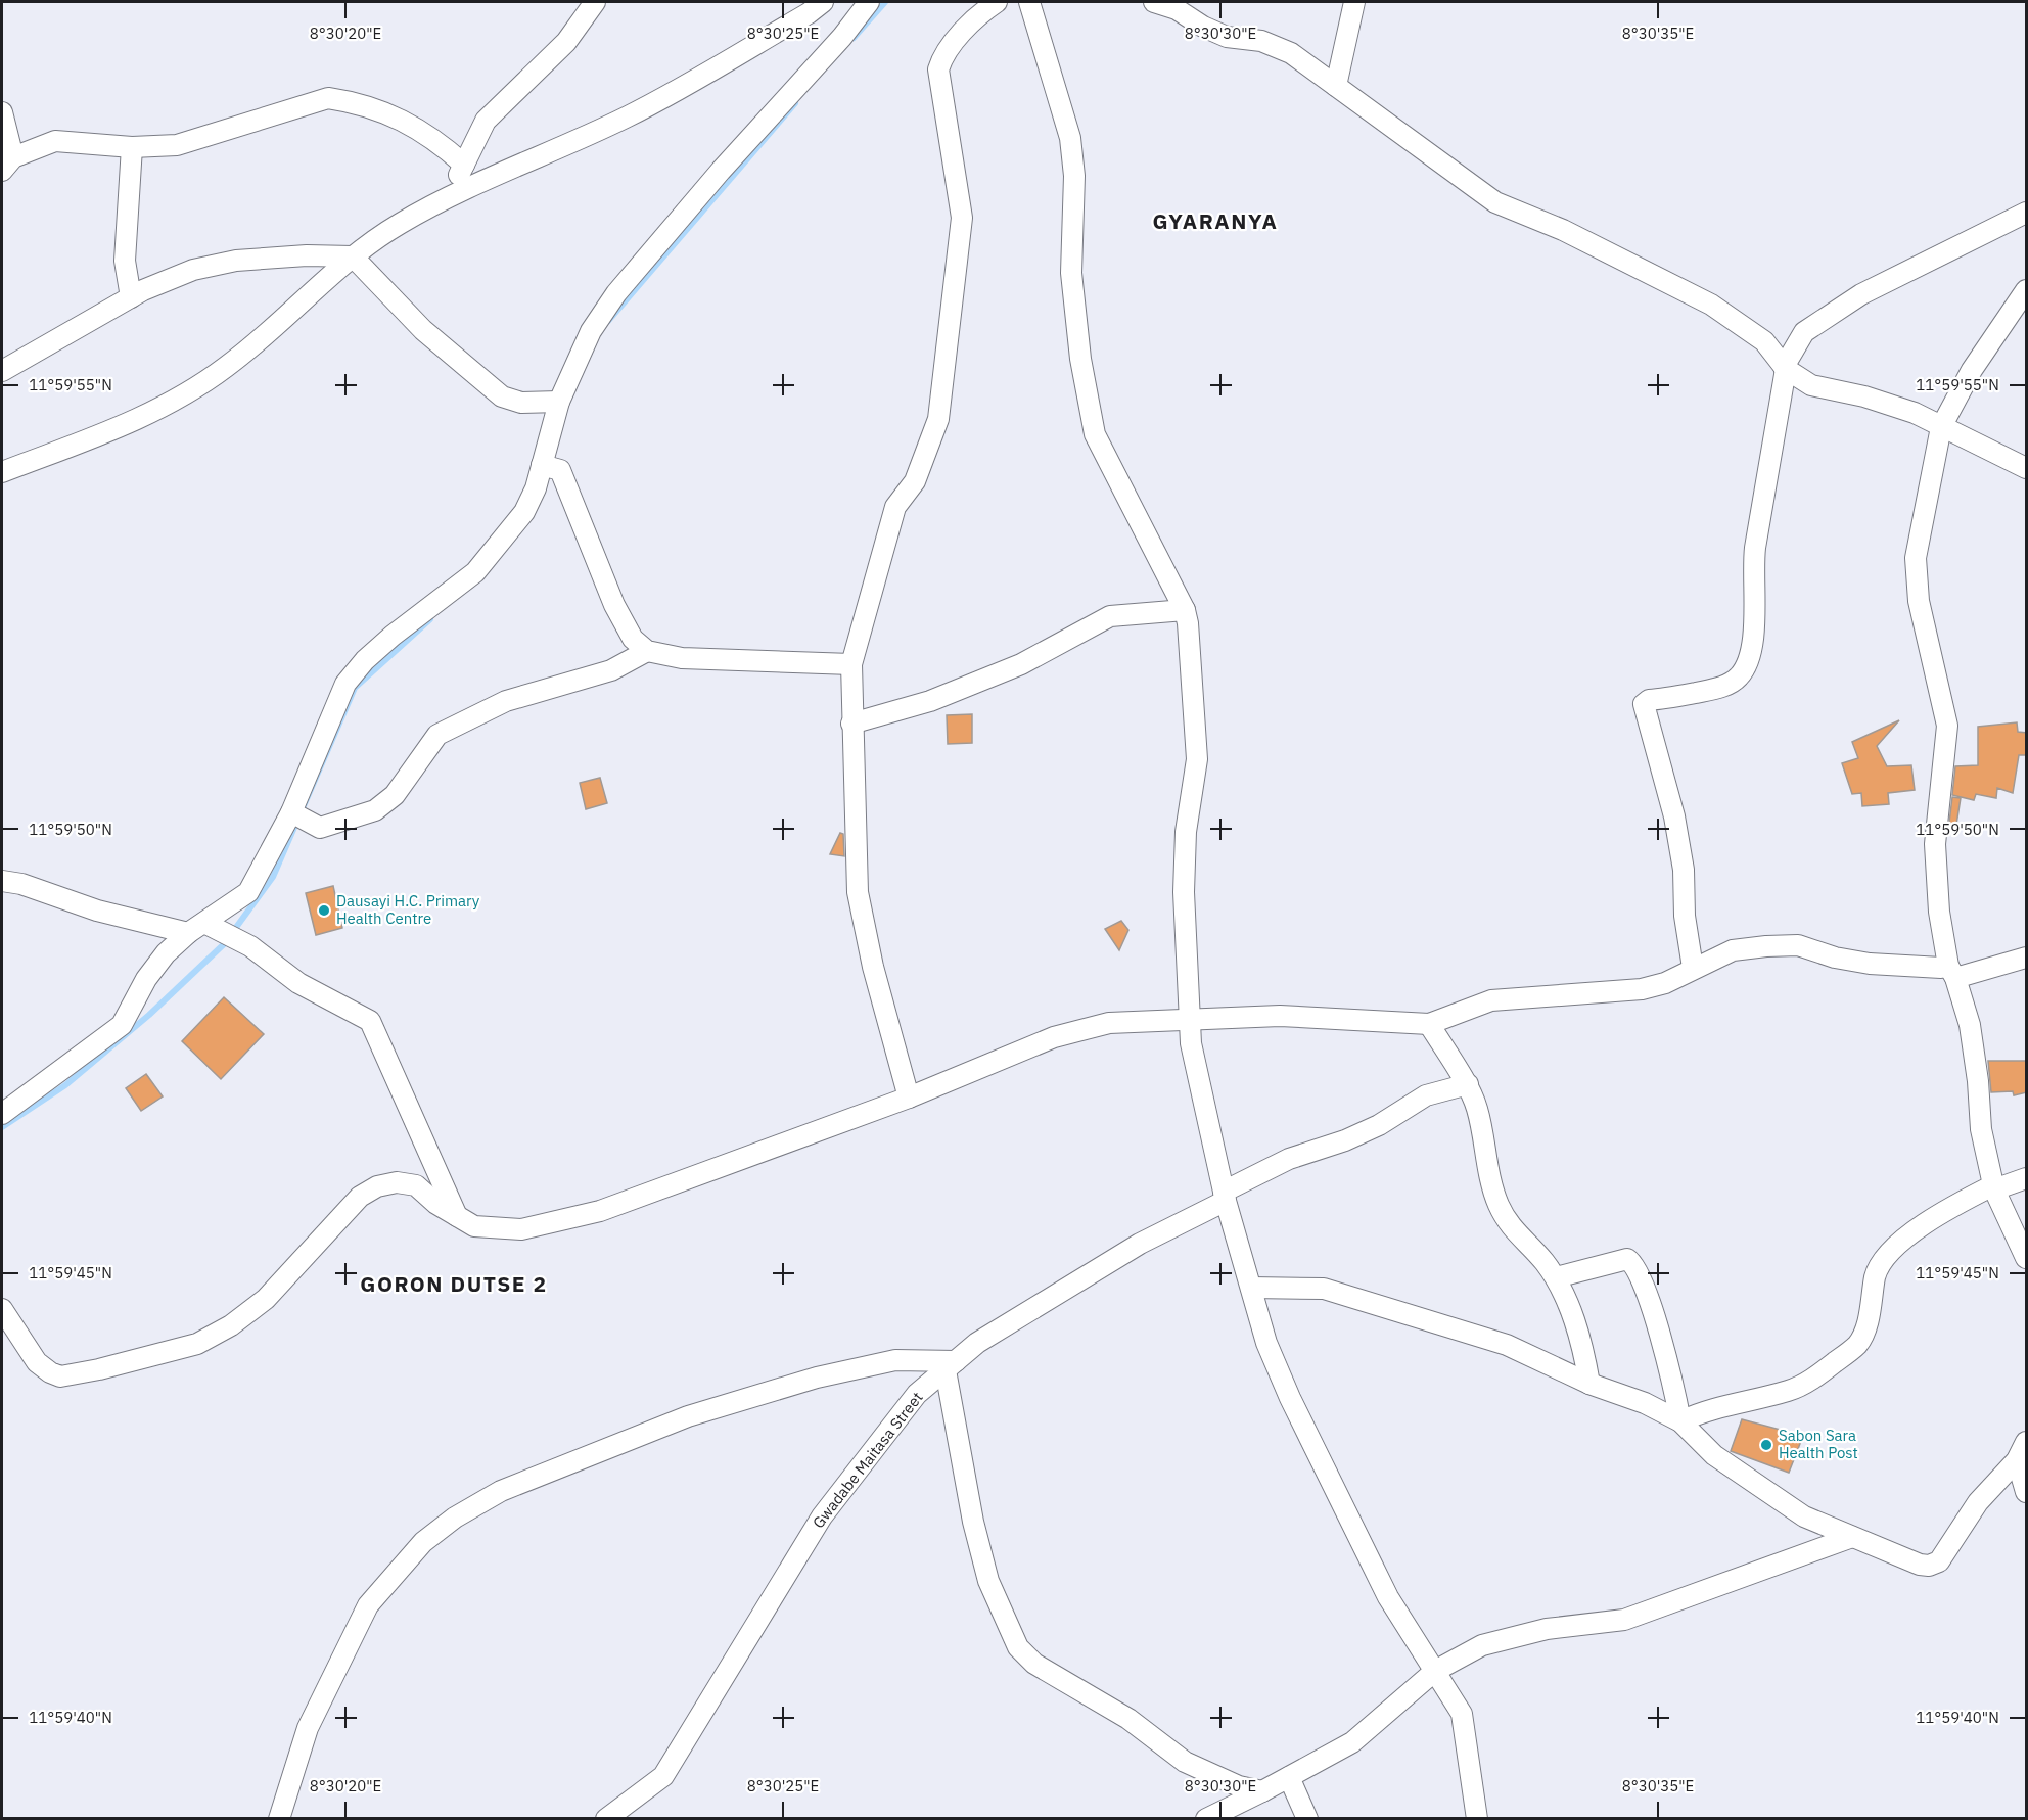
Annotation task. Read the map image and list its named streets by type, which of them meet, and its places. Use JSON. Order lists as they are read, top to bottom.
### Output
{
  "streets": {
    "street": ["Gwadabe Maitasa Street"]
  },
  "districts": ["GYARANYA", "GORON DUTSE 2"],
  "places": ["Dausayi H.C. Primary Health Centre", "Sabon Sara Health Post"],
  "coordinates": [
    "8°30'20\"E",
    "8°30'25\"E",
    "8°30'30\"E",
    "8°30'35\"E",
    "11°59'55\"N",
    "11°59'50\"N",
    "11°59'45\"N",
    "11°59'40\"N"
  ]
}
